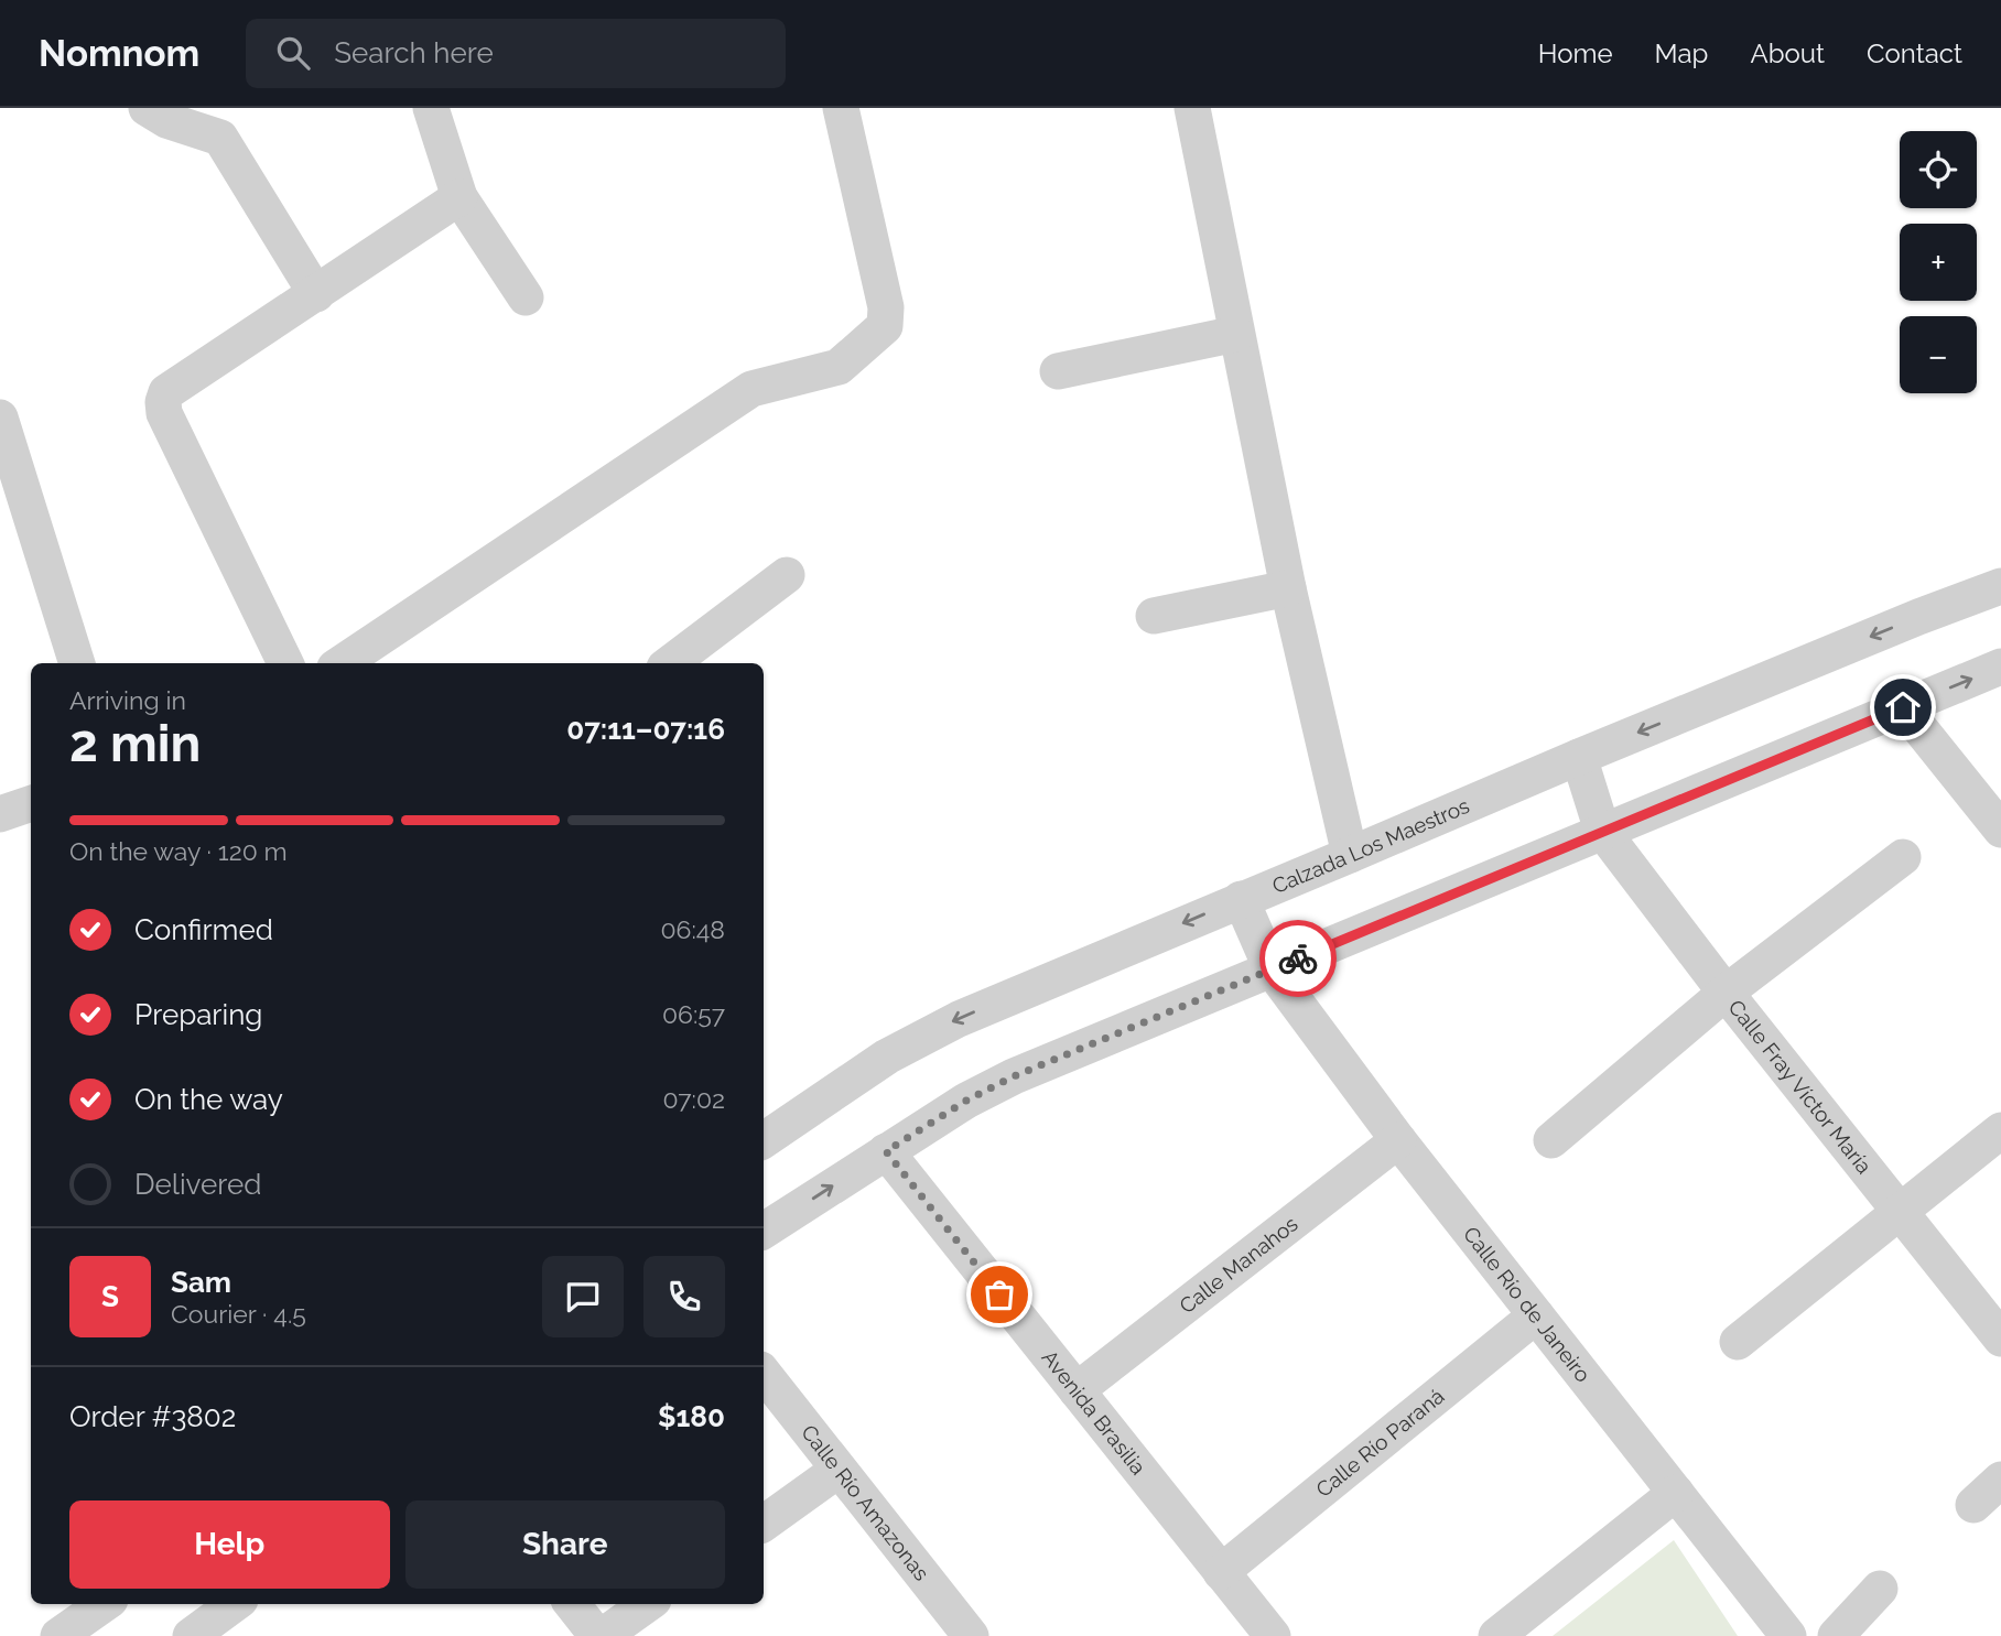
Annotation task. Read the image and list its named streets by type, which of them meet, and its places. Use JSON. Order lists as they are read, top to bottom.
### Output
{
  "streets": {
    "street": [
      "Calzada Los Maestros",
      "Calle Fray Víctor María",
      "Calle Manahos",
      "Calle Río de Janeiro",
      "Avenida Brasilia",
      "Calle Río Paraná",
      "Calle Río Amazonas"
    ]
  },
  "crossings": [
    ["Calzada Los Maestros", "Calle Fray Víctor María"],
    ["Calzada Los Maestros", "Calle Río de Janeiro"],
    ["Calle Manahos", "Calle Río de Janeiro"],
    ["Calle Manahos", "Avenida Brasilia"],
    ["Calle Río de Janeiro", "Calle Río Paraná"],
    ["Avenida Brasilia", "Calle Río Paraná"]
  ],
  "page": {
    "header": "Nomnom",
    "search": "Search here",
    "nav": [
      "Home",
      "Map",
      "About",
      "Contact"
    ],
    "map_buttons": ["+", "−"],
    "heading": ["2 min", "Arriving in", "07:11–07:16"],
    "panel": [
      "Sam",
      "Courier · 4.5",
      "Order #3802",
      "$180"
    ],
    "bar": "On the way · 120 m",
    "list": [
      ["Confirmed", "06:48"],
      ["Preparing", "06:57"],
      ["On the way", "07:02"],
      "Delivered"
    ],
    "round": "S",
    "buttons": ["Help", "Share"]
  }
}
